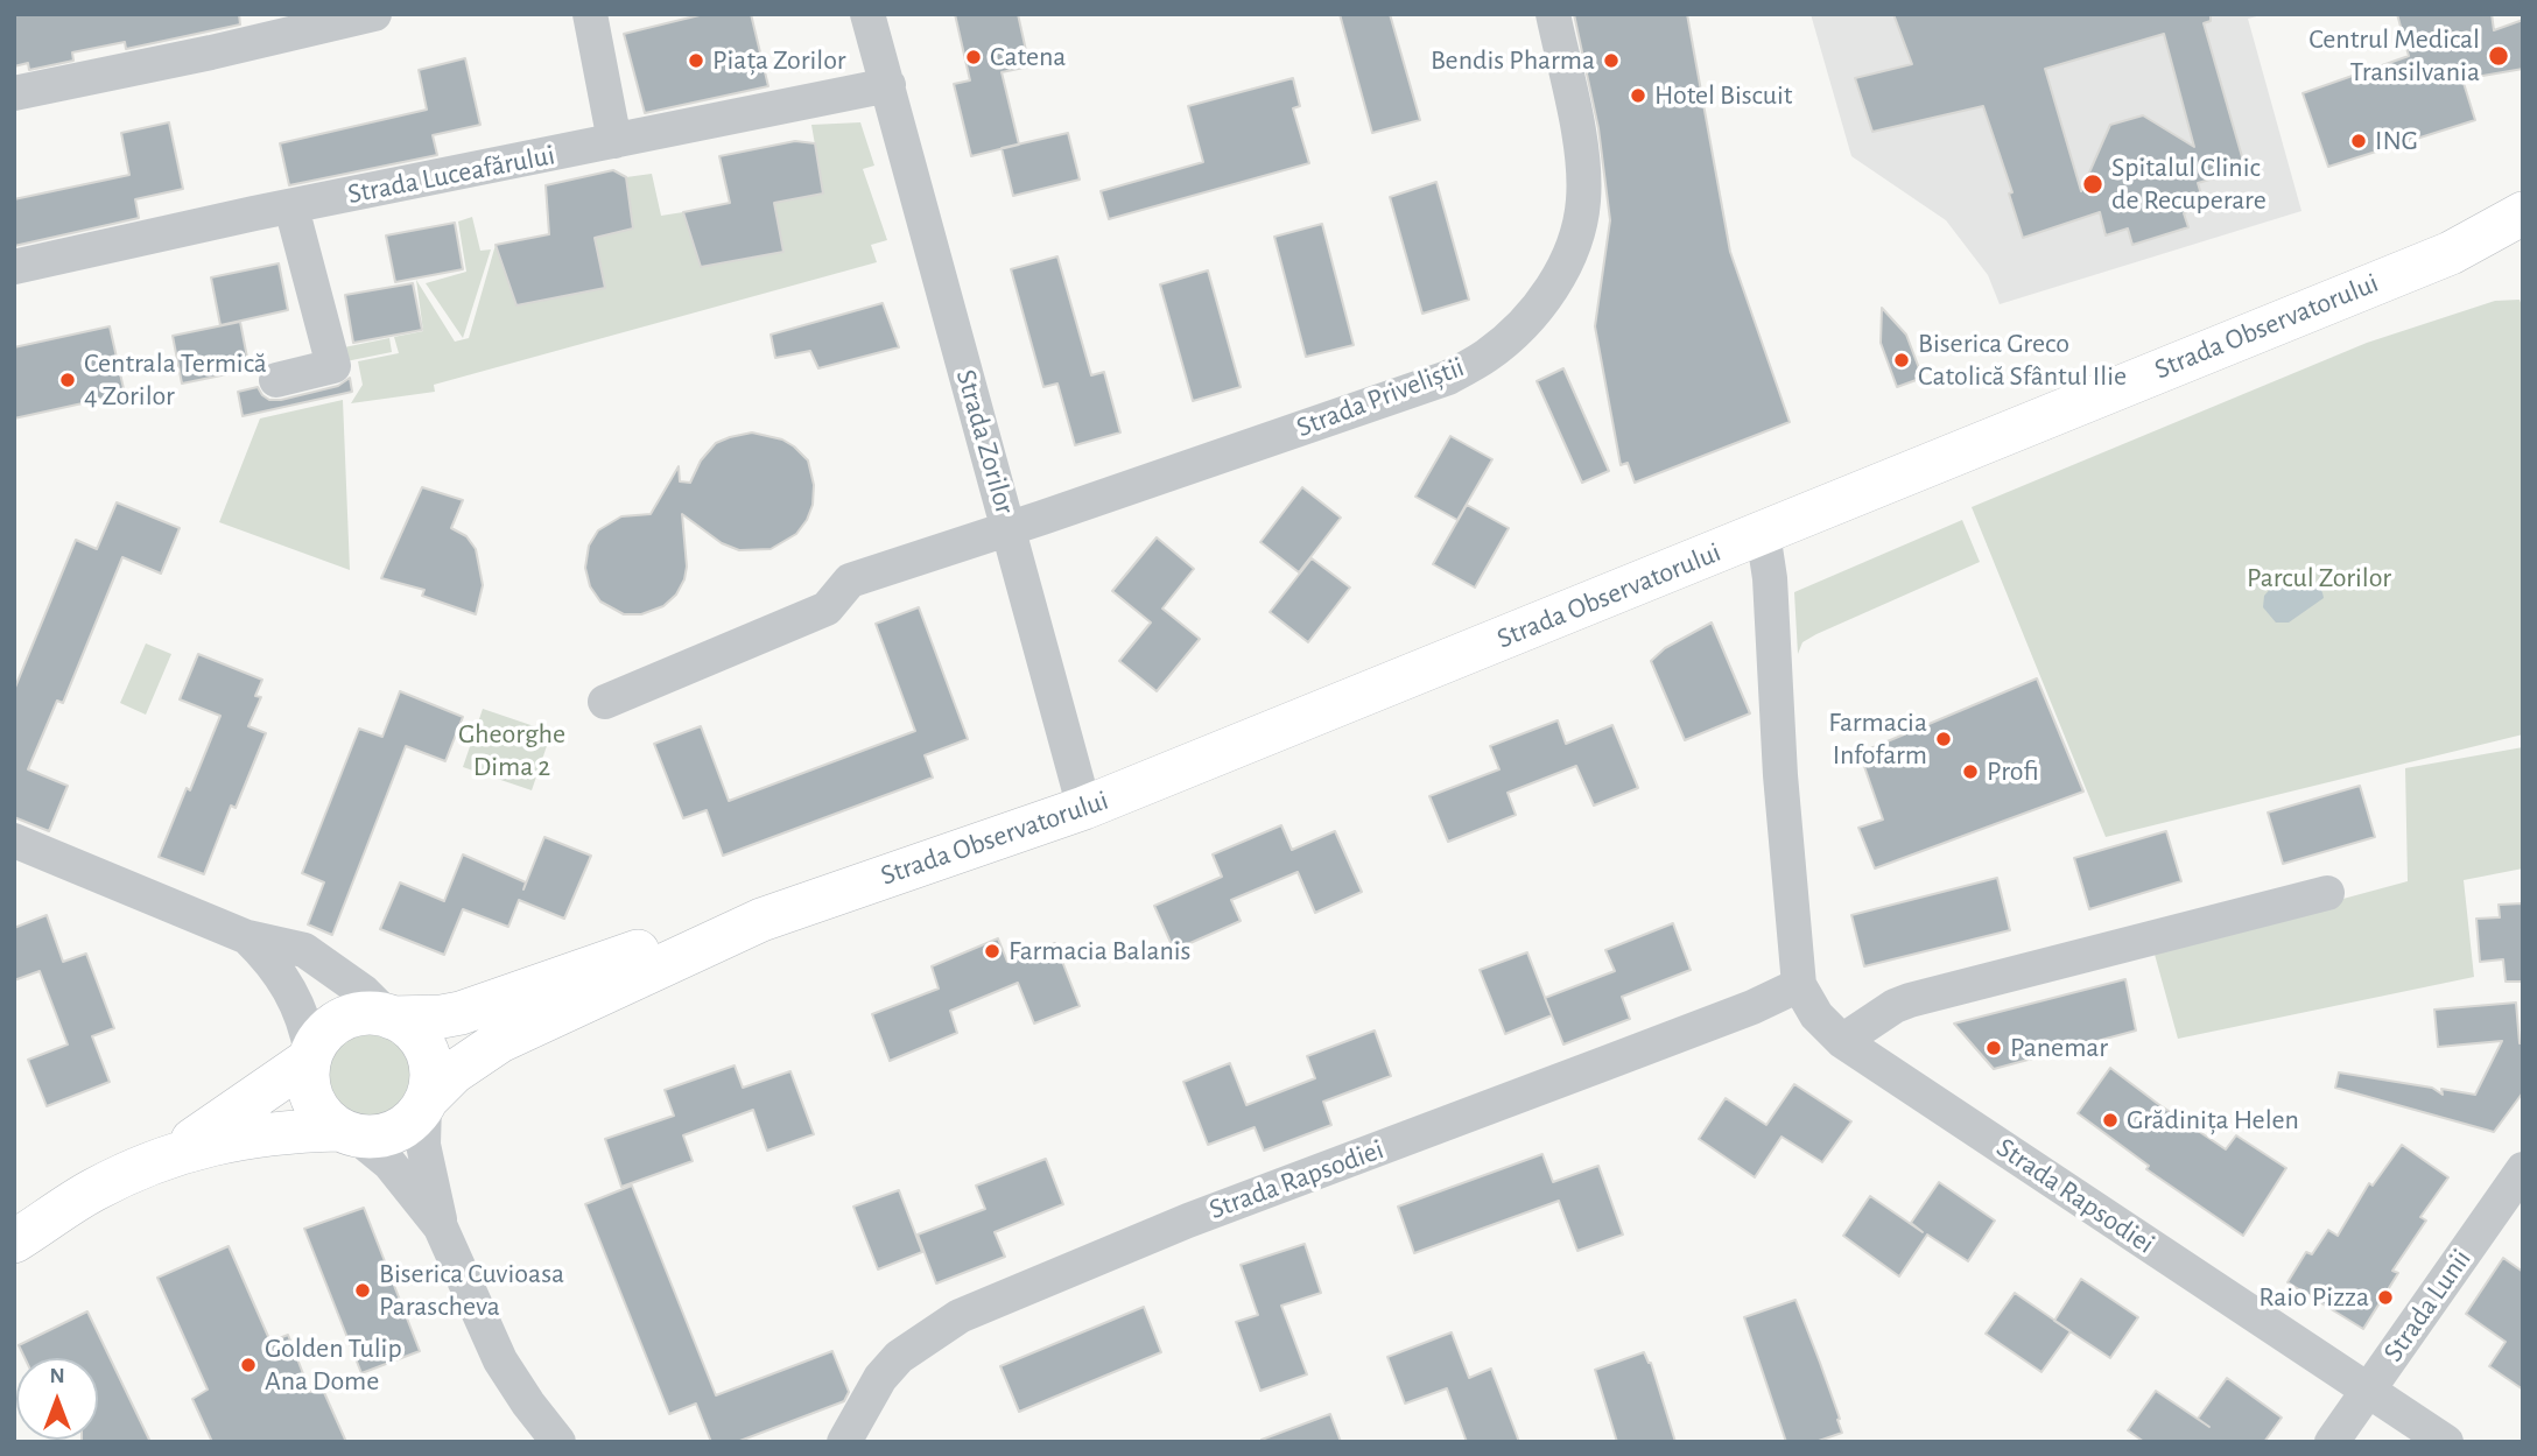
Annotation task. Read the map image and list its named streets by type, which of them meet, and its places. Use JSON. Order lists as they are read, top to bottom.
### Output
{
  "streets": {
    "main road": ["Strada Observatorului"],
    "street": [
      "Strada Luceafărului",
      "Strada Priveliștii",
      "Strada Zorilor",
      "Strada Rapsodiei",
      "Strada Lunii"
    ]
  },
  "crossings": [
    ["Strada Luceafărului", "Strada Zorilor"],
    ["Strada Observatorului", "Strada Zorilor"],
    ["Strada Observatorului", "Strada Rapsodiei"],
    ["Strada Priveliștii", "Strada Zorilor"],
    ["Strada Rapsodiei", "Strada Lunii"]
  ],
  "parks": ["Parcul Zorilor", "Gheorghe Dima 2"],
  "places": [
    "Centrul Medical Transilvania",
    "Catena",
    "Piața Zorilor",
    "Bendis Pharma",
    "Hotel Biscuit",
    "ING",
    "Spitalul Clinic de Recuperare",
    "Biserica Greco Catolică Sfântul Ilie",
    "Centrala Termică 4 Zorilor",
    "Farmacia Infofarm",
    "Profi",
    "Farmacia Balanis",
    "Panemar",
    "Grădinița Helen",
    "Biserica Cuvioasa Parascheva",
    "Raio Pizza",
    "Golden Tulip Ana Dome"
  ],
  "north": "top"
}
